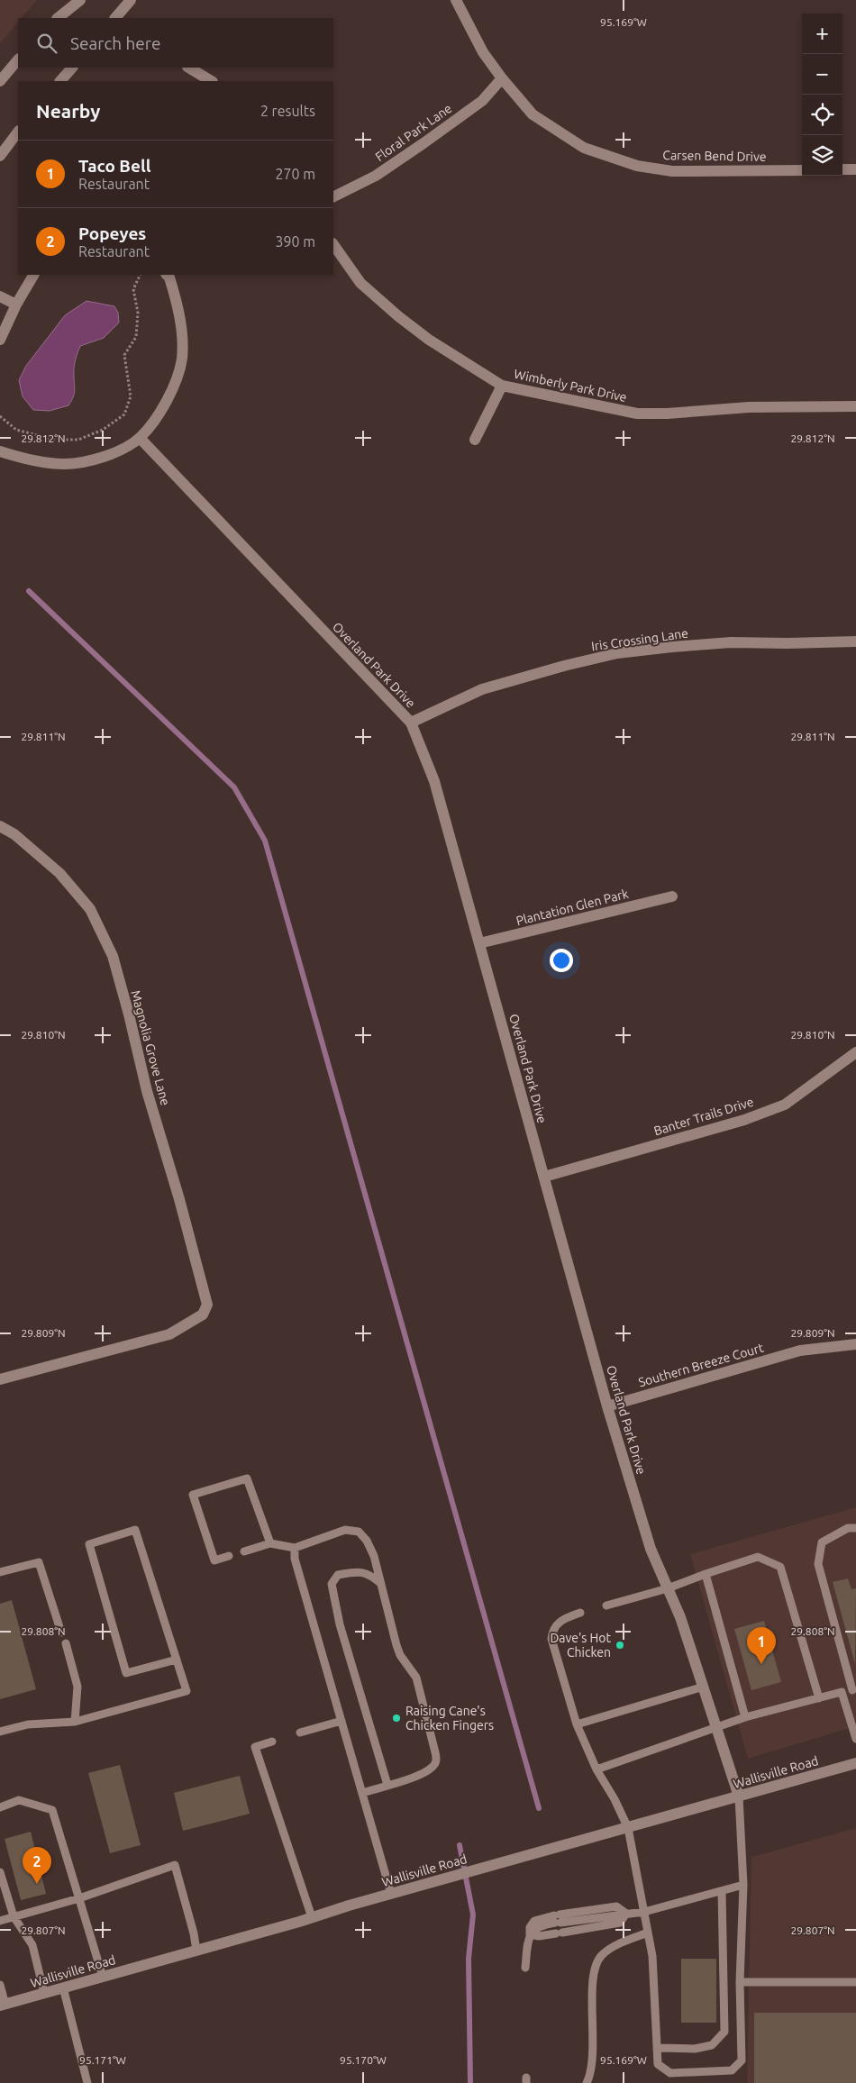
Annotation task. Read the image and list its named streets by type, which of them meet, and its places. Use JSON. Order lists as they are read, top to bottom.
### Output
{
  "streets": {
    "street": [
      "Floral Park Lane",
      "Carsen Bend Drive",
      "Wimberly Park Drive",
      "Iris Crossing Lane",
      "Overland Park Drive",
      "Plantation Glen Park",
      "Magnolia Grove Lane",
      "Banter Trails Drive",
      "Southern Breeze Court",
      "Wallisville Road"
    ]
  },
  "crossings": [
    ["Floral Park Lane", "Carsen Bend Drive"],
    ["Iris Crossing Lane", "Overland Park Drive"],
    ["Overland Park Drive", "Plantation Glen Park"],
    ["Overland Park Drive", "Banter Trails Drive"],
    ["Overland Park Drive", "Southern Breeze Court"],
    ["Overland Park Drive", "Wallisville Road"]
  ],
  "places": ["Dave's Hot Chicken", "Raising Cane's Chicken Fingers"],
  "page": {
    "map_buttons": ["+", "−"],
    "search": "Search here",
    "heading": ["Nearby", "2 results"],
    "list": [
      {
        "mark": "1",
        "name": "Taco Bell",
        "note": "Restaurant",
        "value": "270 m"
      },
      {
        "mark": "2",
        "name": "Popeyes",
        "note": "Restaurant",
        "value": "390 m"
      }
    ],
    "pins": ["1", "2"]
  },
  "coordinates": [
    "95.169°W",
    "29.812°N",
    "29.811°N",
    "29.810°N",
    "29.809°N",
    "29.808°N",
    "29.807°N",
    "95.171°W",
    "95.170°W"
  ]
}
